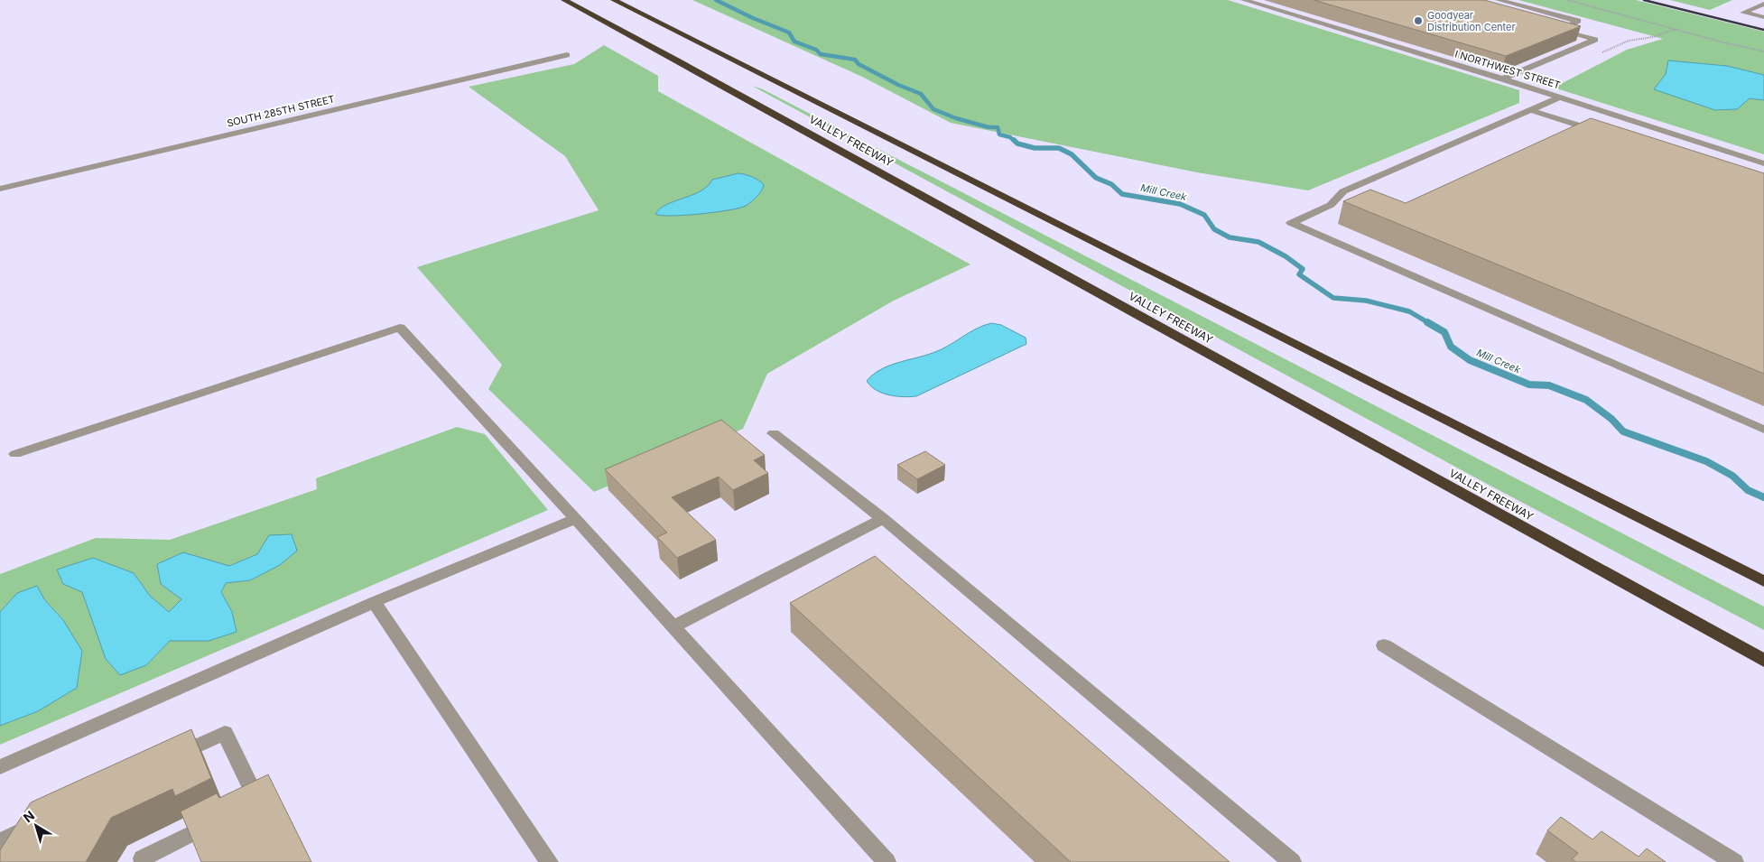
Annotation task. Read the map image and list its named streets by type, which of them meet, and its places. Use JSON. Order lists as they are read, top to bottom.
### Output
{
  "streets": {
    "highway": ["VALLEY FREEWAY"],
    "street": ["I NORTHWEST STREET", "SOUTH 285TH STREET"]
  },
  "water": ["Mill Creek"],
  "places": ["Goodyear Distribution Center"],
  "north": "top left"
}
